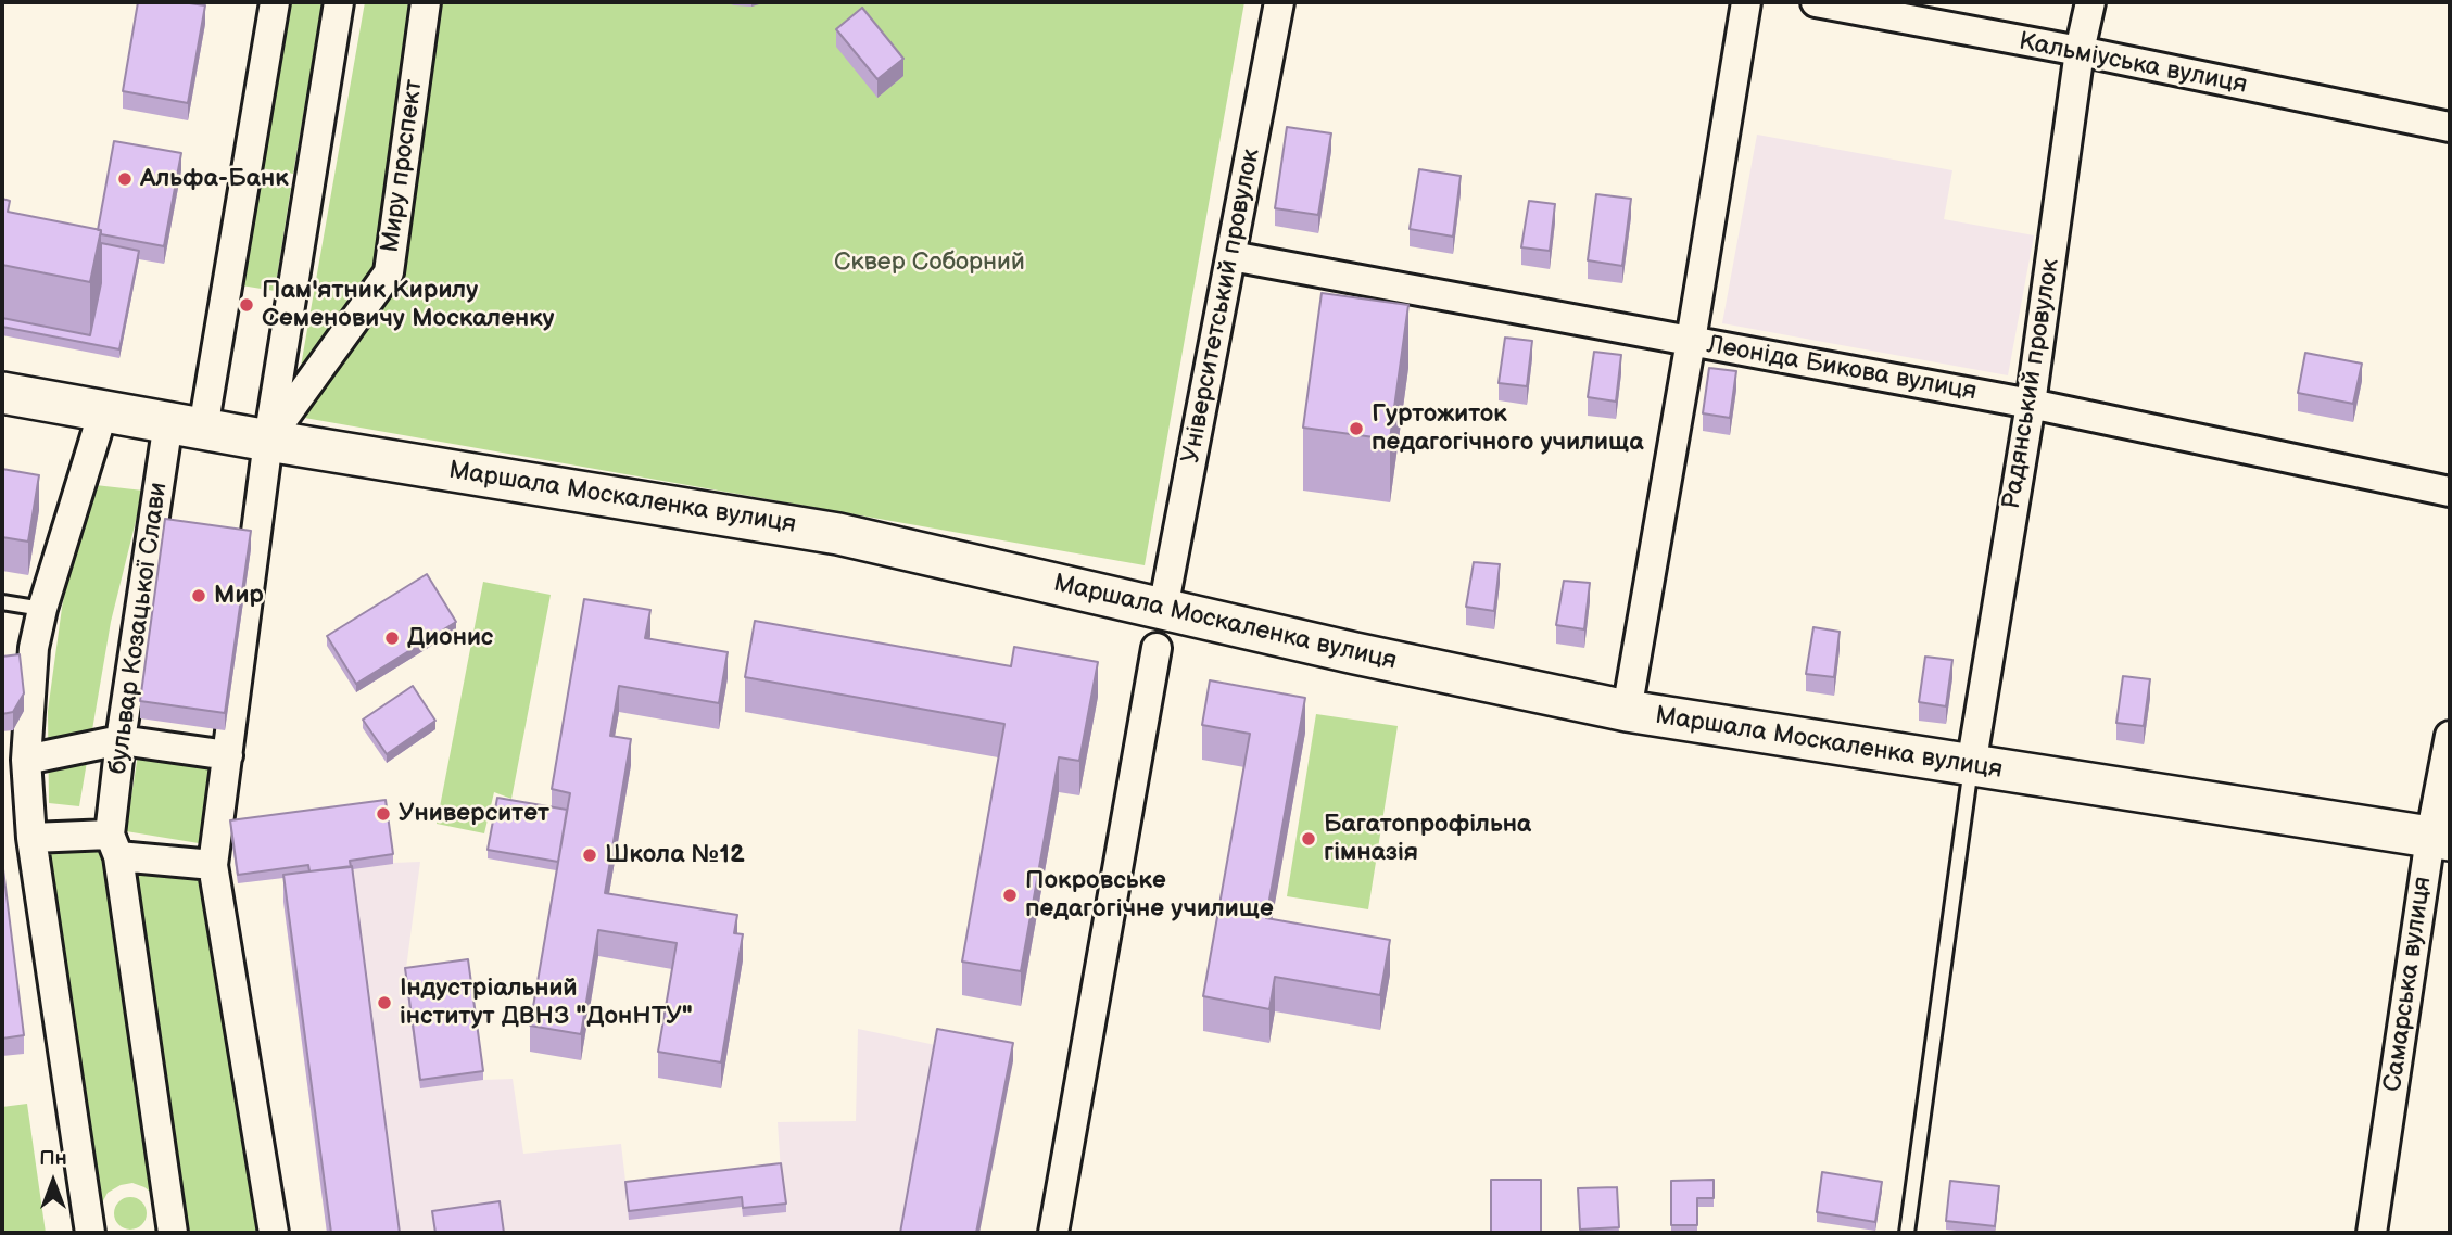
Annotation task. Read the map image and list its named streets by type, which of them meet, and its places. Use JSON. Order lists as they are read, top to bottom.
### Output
{
  "streets": {
    "street": [
      "Кальміуська вулиця",
      "Миру проспект",
      "Університетський провулок",
      "Леоніда Бикова вулиця",
      "Радянський провулок",
      "Маршала Москаленка вулиця",
      "бульвар Козацької Слави",
      "Самарська вулиця"
    ]
  },
  "crossings": [
    ["Кальміуська вулиця", "Радянський провулок"],
    ["Миру проспект", "Маршала Москаленка вулиця"],
    ["Університетський провулок", "Леоніда Бикова вулиця"],
    ["Університетський провулок", "Маршала Москаленка вулиця"],
    ["Леоніда Бикова вулиця", "Радянський провулок"],
    ["Радянський провулок", "Маршала Москаленка вулиця"],
    ["Маршала Москаленка вулиця", "бульвар Козацької Слави"],
    ["Маршала Москаленка вулиця", "Самарська вулиця"]
  ],
  "parks": ["Сквер Соборний"],
  "places": [
    "Альфа-Банк",
    "Пам'ятник Кирилу Семеновичу Москаленку",
    "Гуртожиток педагогічного училища",
    "Мир",
    "Дионис",
    "Университет",
    "Багатопрофільна гімназія",
    "Школа №12",
    "Покровське педагогічне училище",
    "Індустріальний інститут ДВНЗ \"ДонНТУ\""
  ],
  "north": "top"
}
